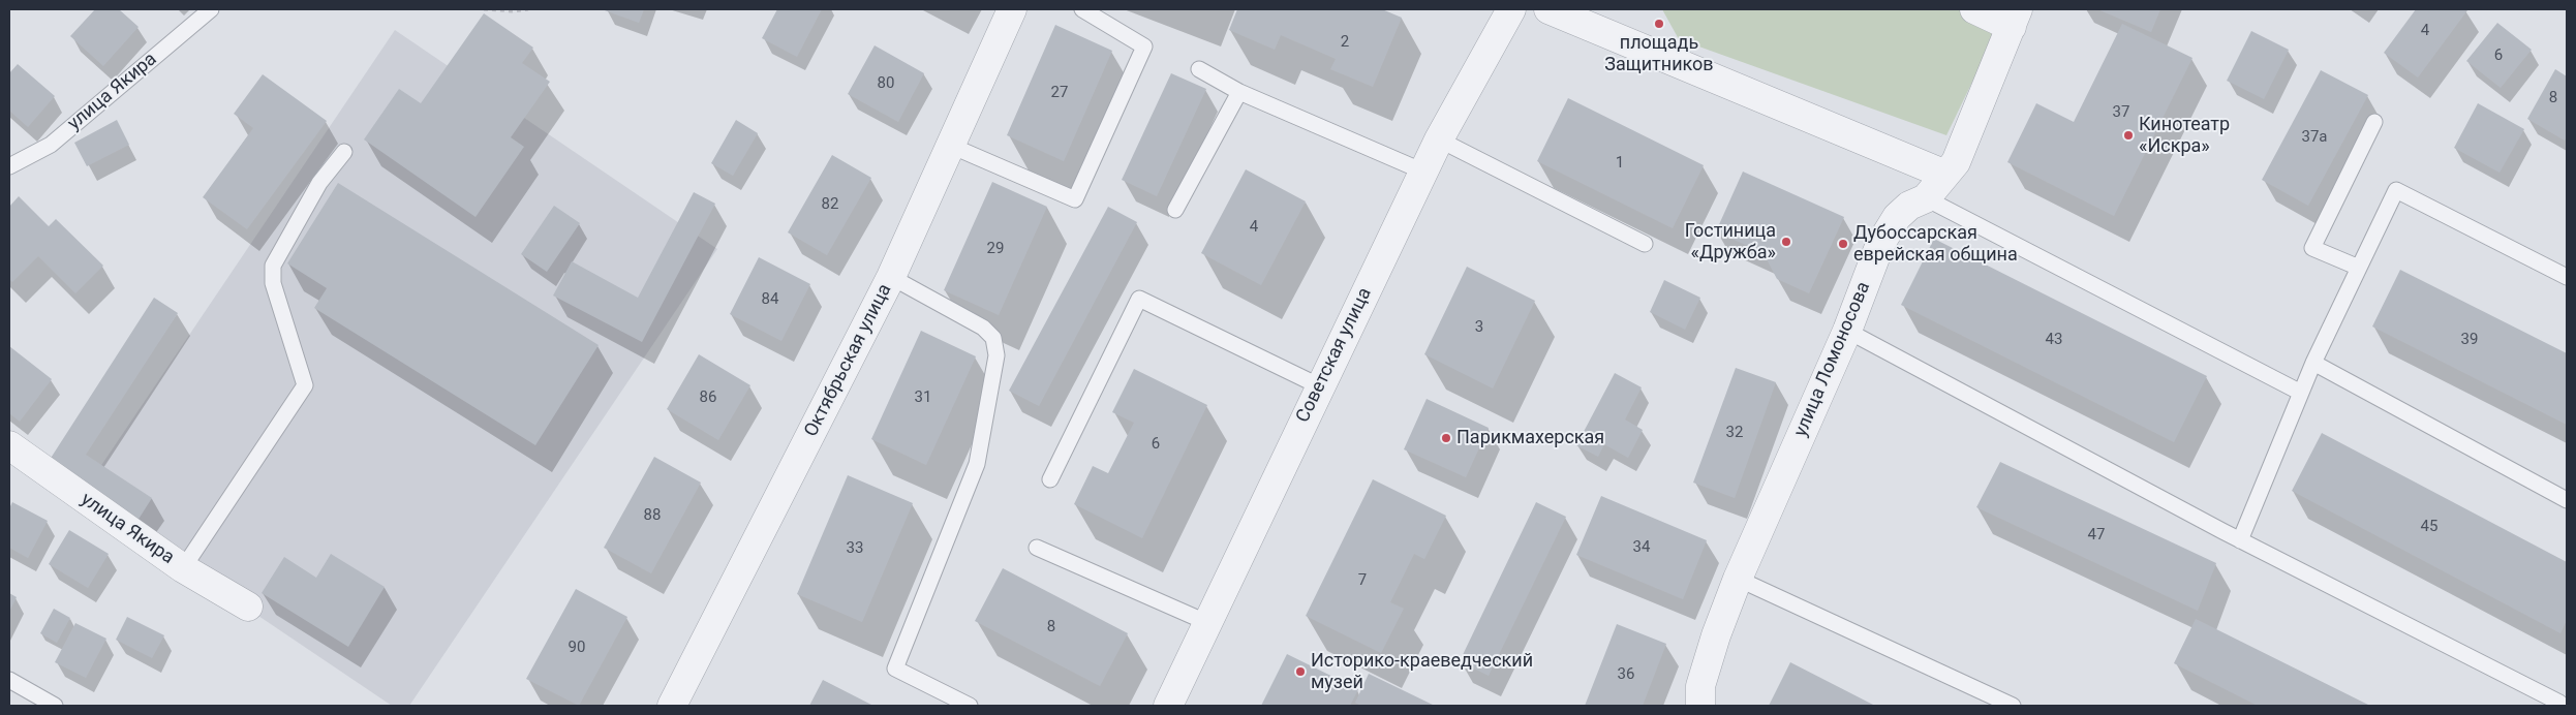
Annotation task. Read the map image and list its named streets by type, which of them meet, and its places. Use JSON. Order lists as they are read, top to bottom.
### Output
{
  "streets": {
    "street": [
      "улица Якира",
      "Советская улица",
      "улица Ломоносова",
      "Октябрьская улица"
    ]
  },
  "places": [
    "площадь Защитников",
    "Кинотеатр «Искра»",
    "Гостиница «Дружба»",
    "Дубоссарская еврейская община",
    "Парикмахерская",
    "Историко-краеведческий музей"
  ],
  "house_numbers": [
    "4",
    "2",
    "6",
    "80",
    "27",
    "8",
    "37",
    "37а",
    "1",
    "82",
    "4",
    "29",
    "84",
    "3",
    "43",
    "39",
    "86",
    "31",
    "32",
    "6",
    "88",
    "45",
    "47",
    "34",
    "33",
    "7",
    "8",
    "90",
    "36"
  ]
}
